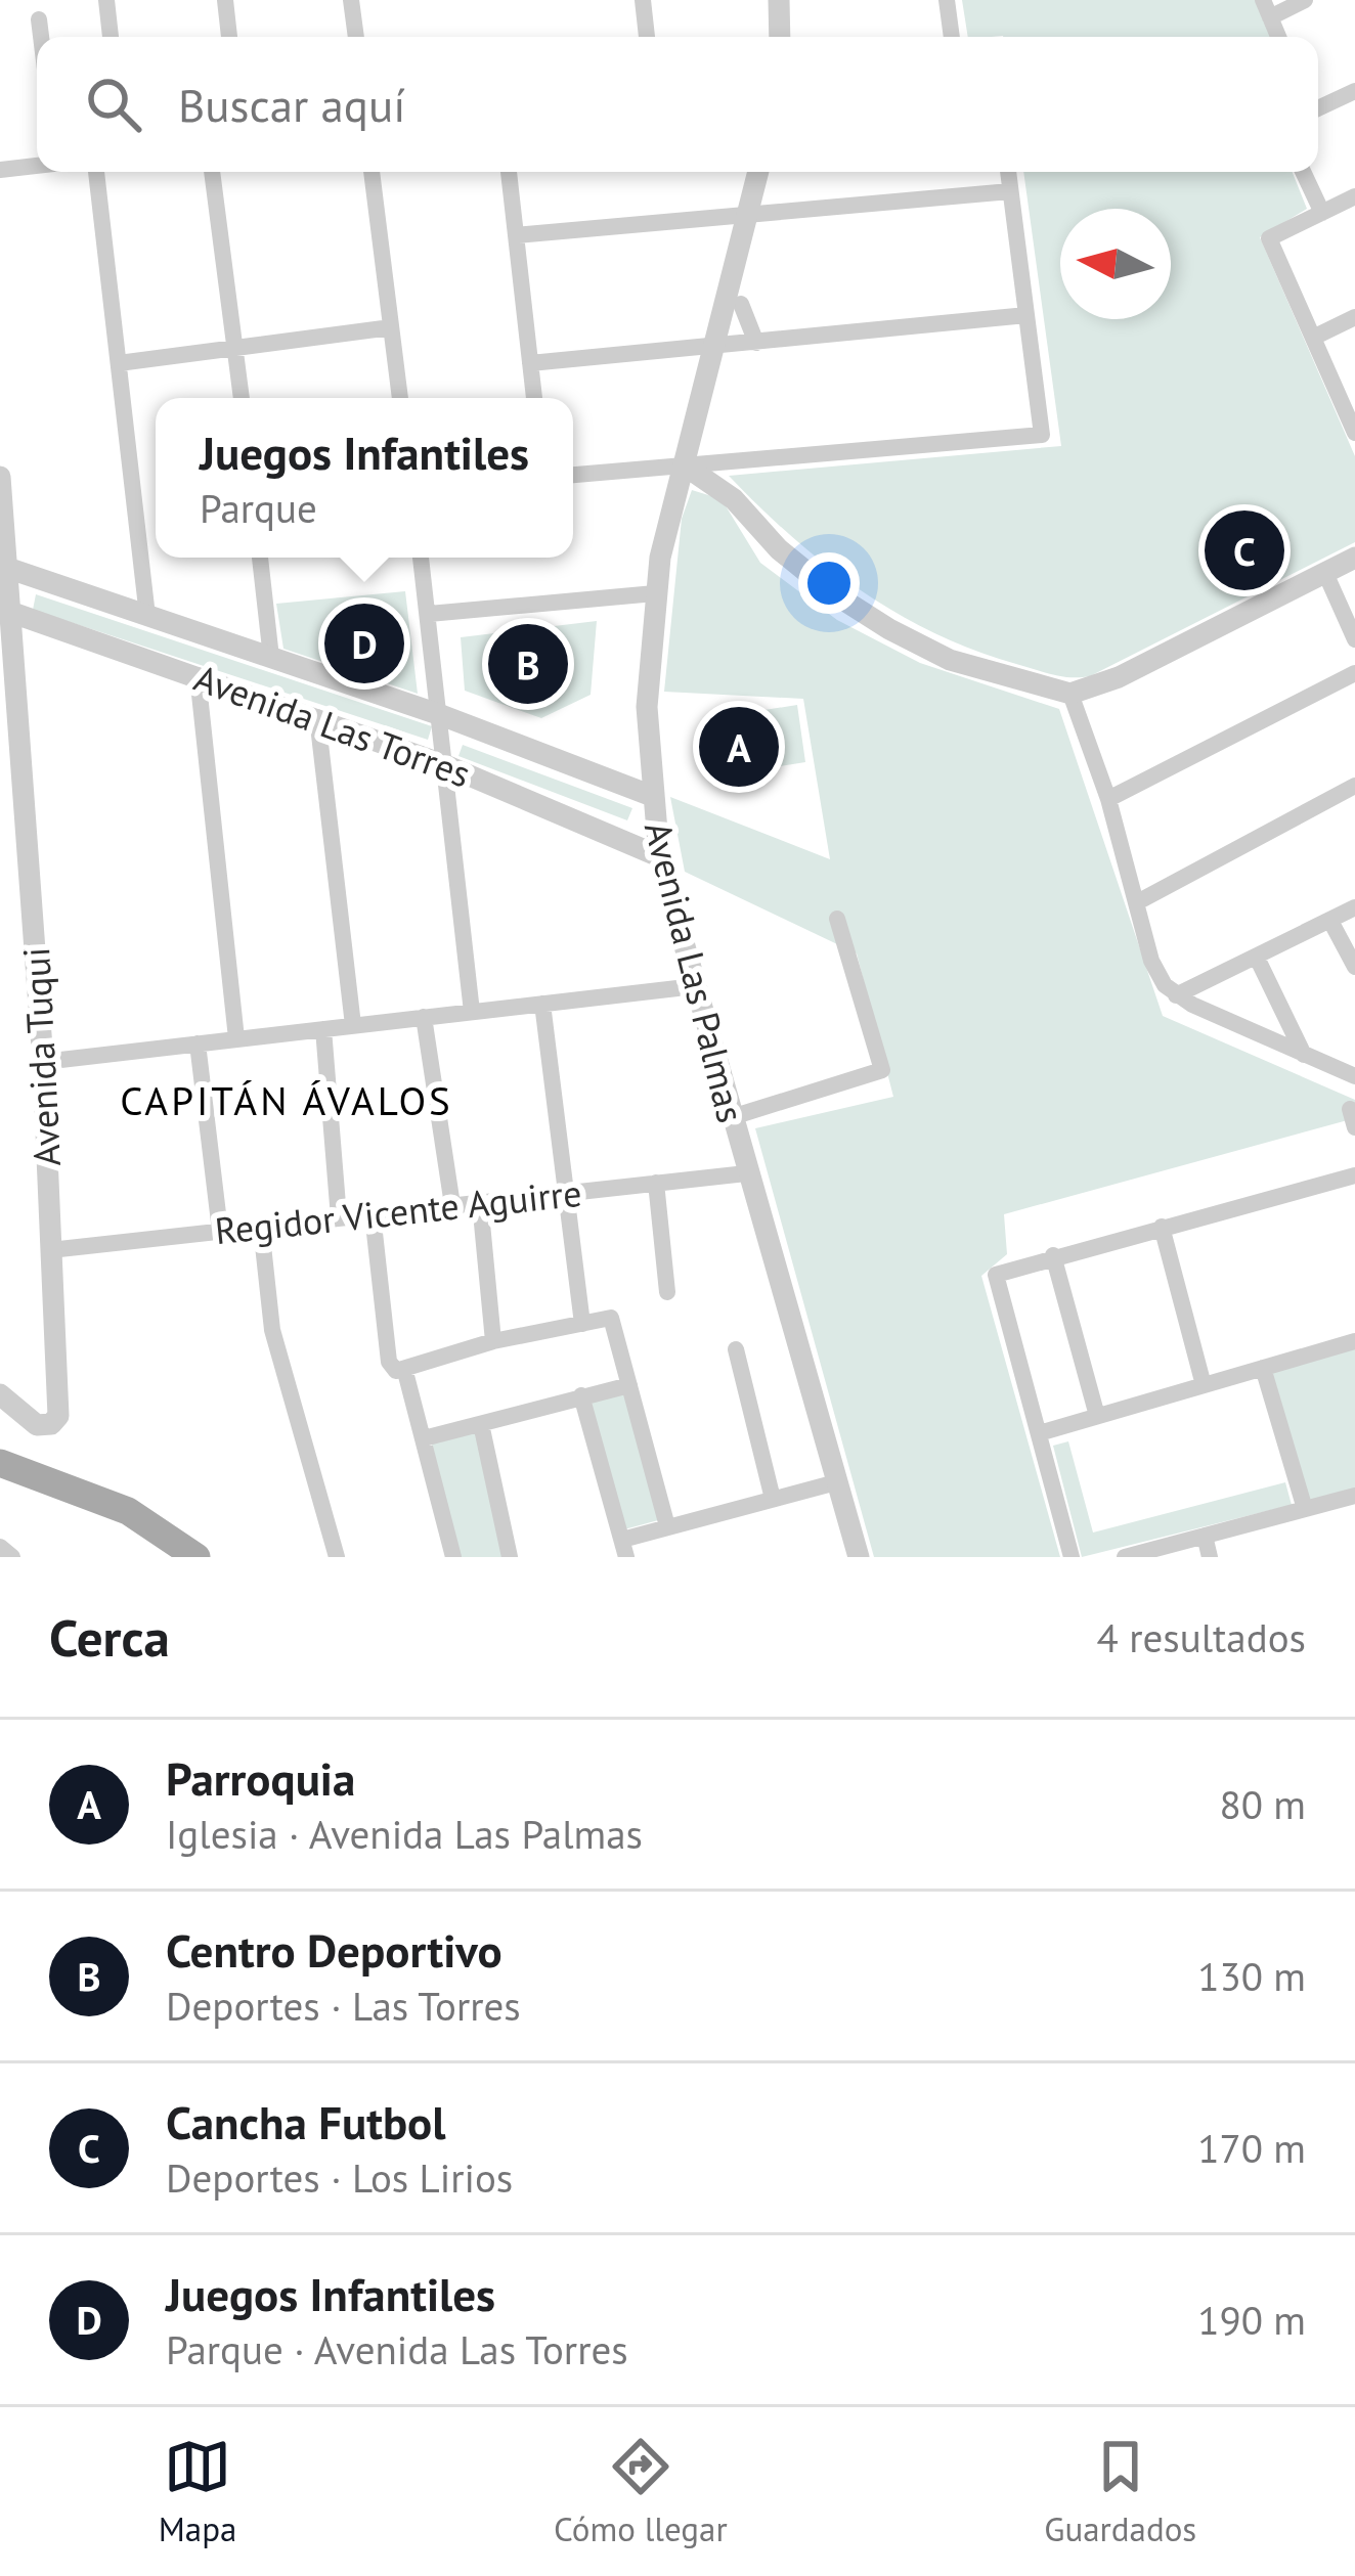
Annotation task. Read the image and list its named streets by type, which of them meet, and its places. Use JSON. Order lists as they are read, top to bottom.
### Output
{
  "streets": {
    "street": [
      "Avenida Las Torres",
      "Avenida Las Palmas",
      "Avenida Tuqui",
      "Regidor Vicente Aguirre"
    ]
  },
  "crossings": [
    ["Avenida Las Torres", "Avenida Las Palmas"],
    ["Avenida Las Torres", "Avenida Tuqui"],
    ["Avenida Las Palmas", "Regidor Vicente Aguirre"],
    ["Avenida Tuqui", "Regidor Vicente Aguirre"]
  ],
  "districts": ["CAPITÁN ÁVALOS"],
  "north": "left",
  "page": {
    "search": "Buscar aquí",
    "popup": ["Juegos Infantiles", "Parque"],
    "pins": [
      "C",
      "D",
      "B",
      "A"
    ],
    "heading": ["Cerca", "4 resultados"],
    "list": [
      {
        "mark": "A",
        "name": "Parroquia",
        "note": "Iglesia · Avenida Las Palmas",
        "value": "80 m"
      },
      {
        "mark": "B",
        "name": "Centro Deportivo",
        "note": "Deportes · Las Torres",
        "value": "130 m"
      },
      {
        "mark": "C",
        "name": "Cancha Futbol",
        "note": "Deportes · Los Lirios",
        "value": "170 m"
      },
      {
        "mark": "D",
        "name": "Juegos Infantiles",
        "note": "Parque · Avenida Las Torres",
        "value": "190 m"
      }
    ],
    "nav": ["Mapa", "Cómo llegar", "Guardados"]
  }
}
